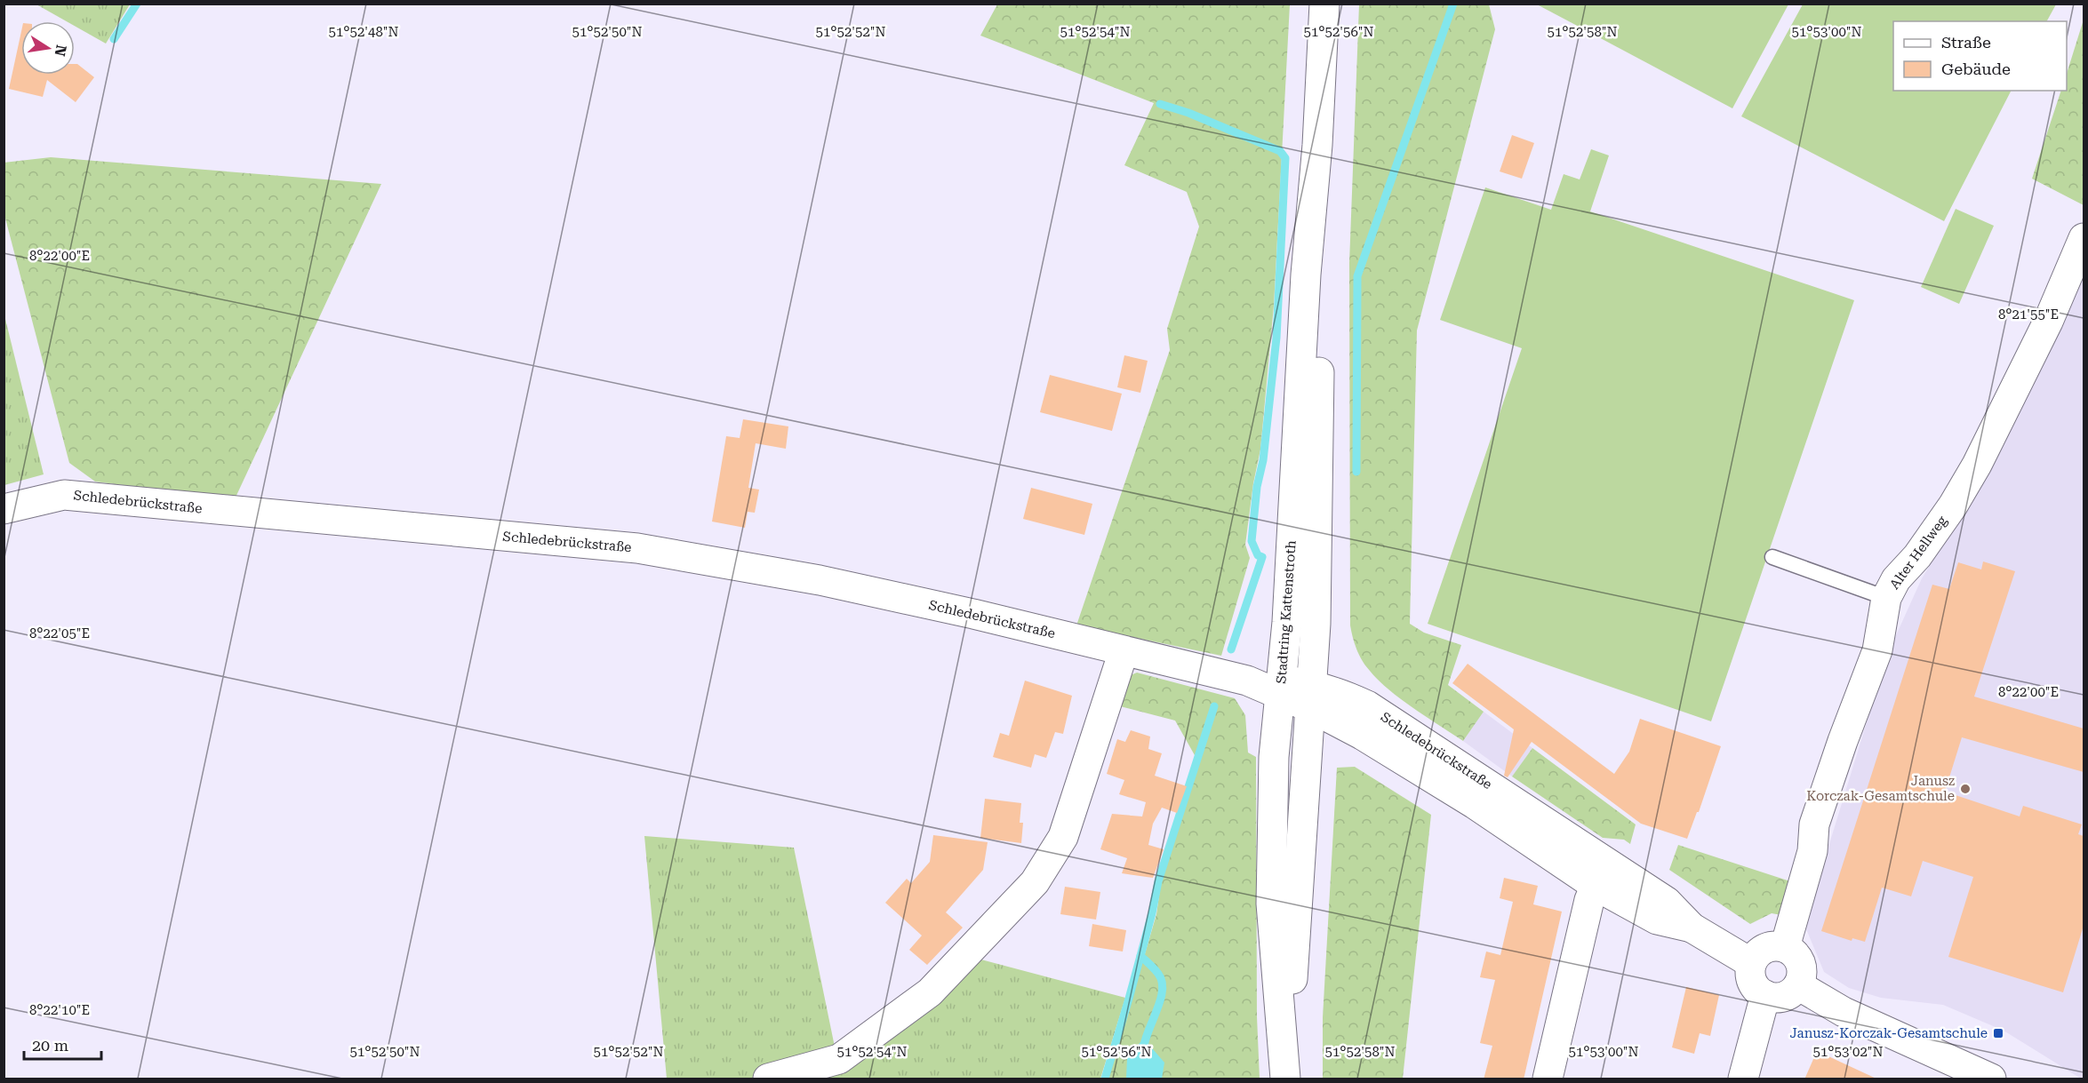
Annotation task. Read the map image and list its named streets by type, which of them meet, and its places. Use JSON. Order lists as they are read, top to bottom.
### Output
{
  "streets": {
    "street": ["Schledebrückstraße", "Alter Hellweg", "Stadtring Kattenstroth"]
  },
  "crossings": [
    ["Schledebrückstraße", "Alter Hellweg"],
    ["Schledebrückstraße", "Stadtring Kattenstroth"]
  ],
  "places": {
    "other": ["Janusz Korczak-Gesamtschule"],
    "transit": ["Janusz-Korczak-Gesamtschule"]
  },
  "legend": ["Straße", "Gebäude"],
  "scale_bar": "20 m",
  "north": "right",
  "coordinates": [
    "51°52'48\"N",
    "51°52'50\"N",
    "51°52'52\"N",
    "51°52'54\"N",
    "51°52'56\"N",
    "51°52'58\"N",
    "51°53'00\"N",
    "8°22'00\"E",
    "8°21'55\"E",
    "8°22'05\"E",
    "8°22'10\"E",
    "51°53'02\"N"
  ]
}
